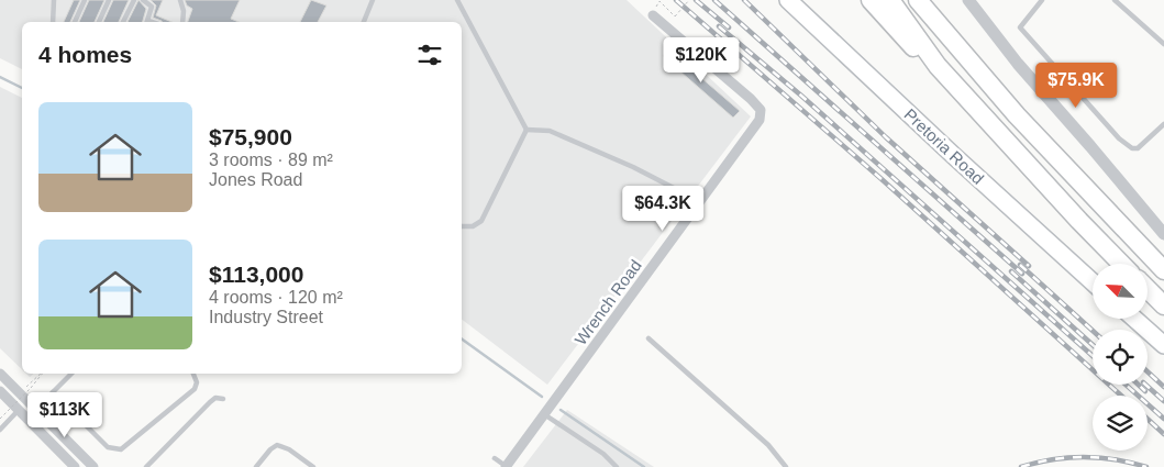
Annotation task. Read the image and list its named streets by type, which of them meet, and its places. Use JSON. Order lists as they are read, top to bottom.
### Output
{
  "streets": {
    "main road": ["Pretoria Road"],
    "street": ["Wrench Road"]
  },
  "north": "top left",
  "page": {
    "heading": "4 homes",
    "price": [
      "$120K",
      "$75.9K",
      "$64.3K",
      "$113K"
    ],
    "list": [
      {
        "name": "$75,900",
        "note": "3 rooms · 89 m² · Jones Road"
      },
      {
        "name": "$113,000",
        "note": "4 rooms · 120 m² · Industry Street"
      }
    ]
  }
}
